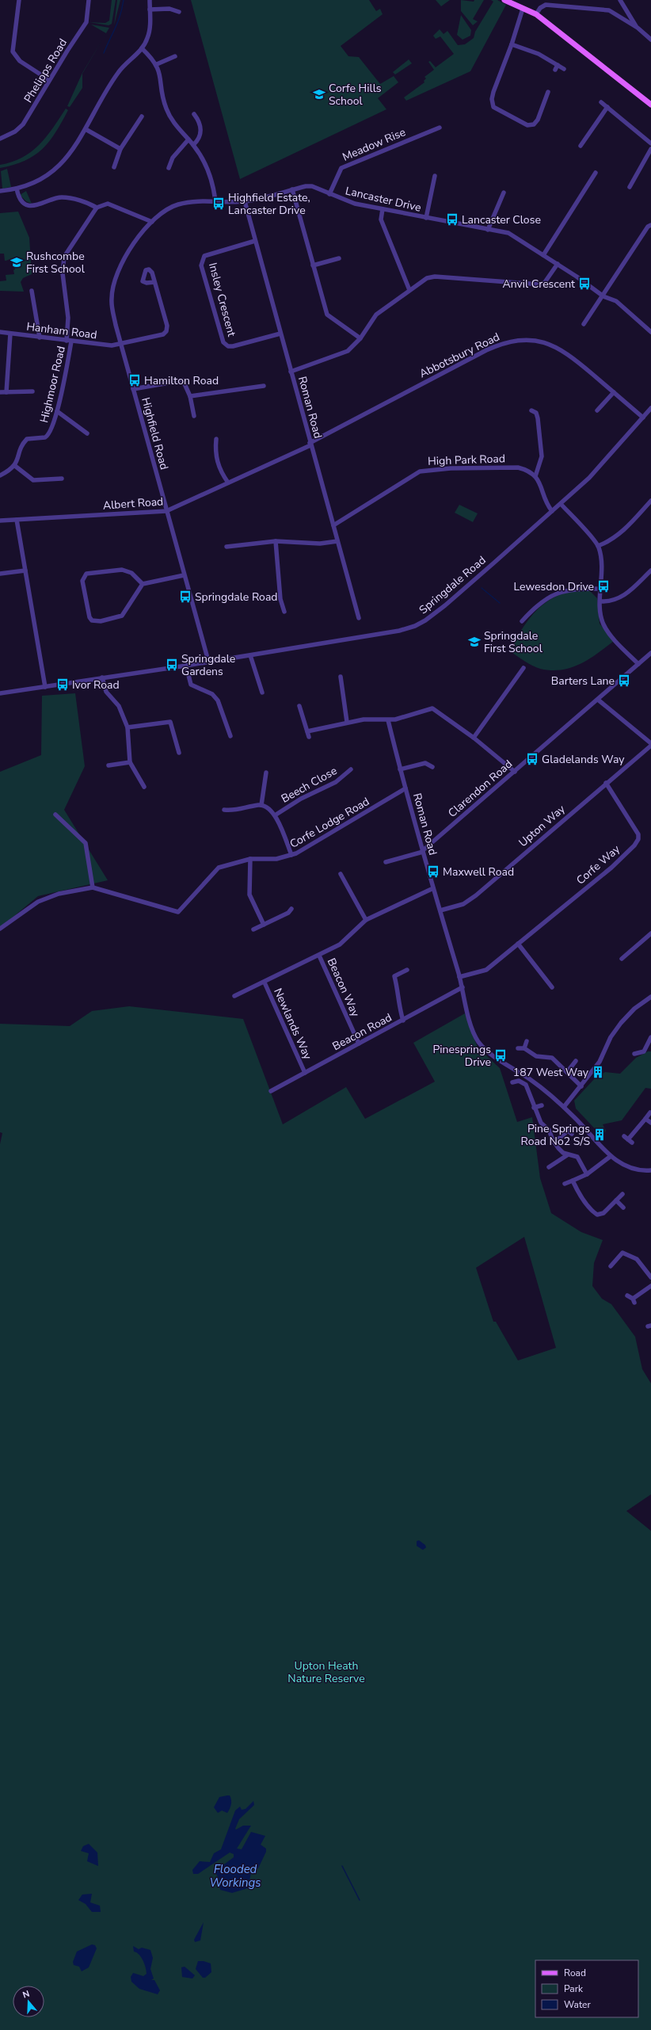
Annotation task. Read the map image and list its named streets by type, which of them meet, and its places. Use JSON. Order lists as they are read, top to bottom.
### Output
{
  "streets": {
    "street": [
      "Phelipps Road",
      "Meadow Rise",
      "Lancaster Drive",
      "Insley Crescent",
      "Hanham Road",
      "Abbotsbury Road",
      "Highmoor Road",
      "Roman Road",
      "Highfield Road",
      "High Park Road",
      "Albert Road",
      "Springdale Road",
      "Beech Close",
      "Clarendon Road",
      "Corfe Lodge Road",
      "Upton Way",
      "Corfe Way",
      "Beacon Way",
      "Newlands Way",
      "Beacon Road"
    ]
  },
  "crossings": [
    ["Meadow Rise", "Lancaster Drive"],
    ["Lancaster Drive", "Roman Road"],
    ["Lancaster Drive", "Highfield Road"],
    ["Insley Crescent", "Roman Road"],
    ["Hanham Road", "Highmoor Road"],
    ["Hanham Road", "Highfield Road"],
    ["Abbotsbury Road", "Roman Road"],
    ["Abbotsbury Road", "Albert Road"],
    ["Abbotsbury Road", "Springdale Road"],
    ["Roman Road", "Highfield Road"],
    ["Roman Road", "High Park Road"],
    ["Roman Road", "Albert Road"],
    ["Roman Road", "Clarendon Road"],
    ["Roman Road", "Corfe Lodge Road"],
    ["Roman Road", "Upton Way"],
    ["Roman Road", "Corfe Way"],
    ["Roman Road", "Beacon Road"],
    ["Highfield Road", "Albert Road"],
    ["Highfield Road", "Springdale Road"],
    ["Beech Close", "Corfe Lodge Road"],
    ["Upton Way", "Corfe Way"],
    ["Beacon Way", "Beacon Road"],
    ["Newlands Way", "Beacon Road"]
  ],
  "water": ["Flooded Workings"],
  "parks": ["Upton Heath Nature Reserve"],
  "places": {
    "school or university": ["Corfe Hills School", "Rushcombe First School", "Springdale First School"],
    "bus stop": [
      "Highfield Estate, Lancaster Drive",
      "Lancaster Close",
      "Anvil Crescent",
      "Hamilton Road",
      "Lewesdon Drive",
      "Springdale Road",
      "Springdale Gardens",
      "Barters Lane",
      "Ivor Road",
      "Gladelands Way",
      "Maxwell Road",
      "Pinesprings Drive"
    ],
    "building": ["187 West Way", "Pine Springs Road No2 S/S"]
  },
  "legend": ["Road", "Park", "Water"],
  "north": "top"
}
